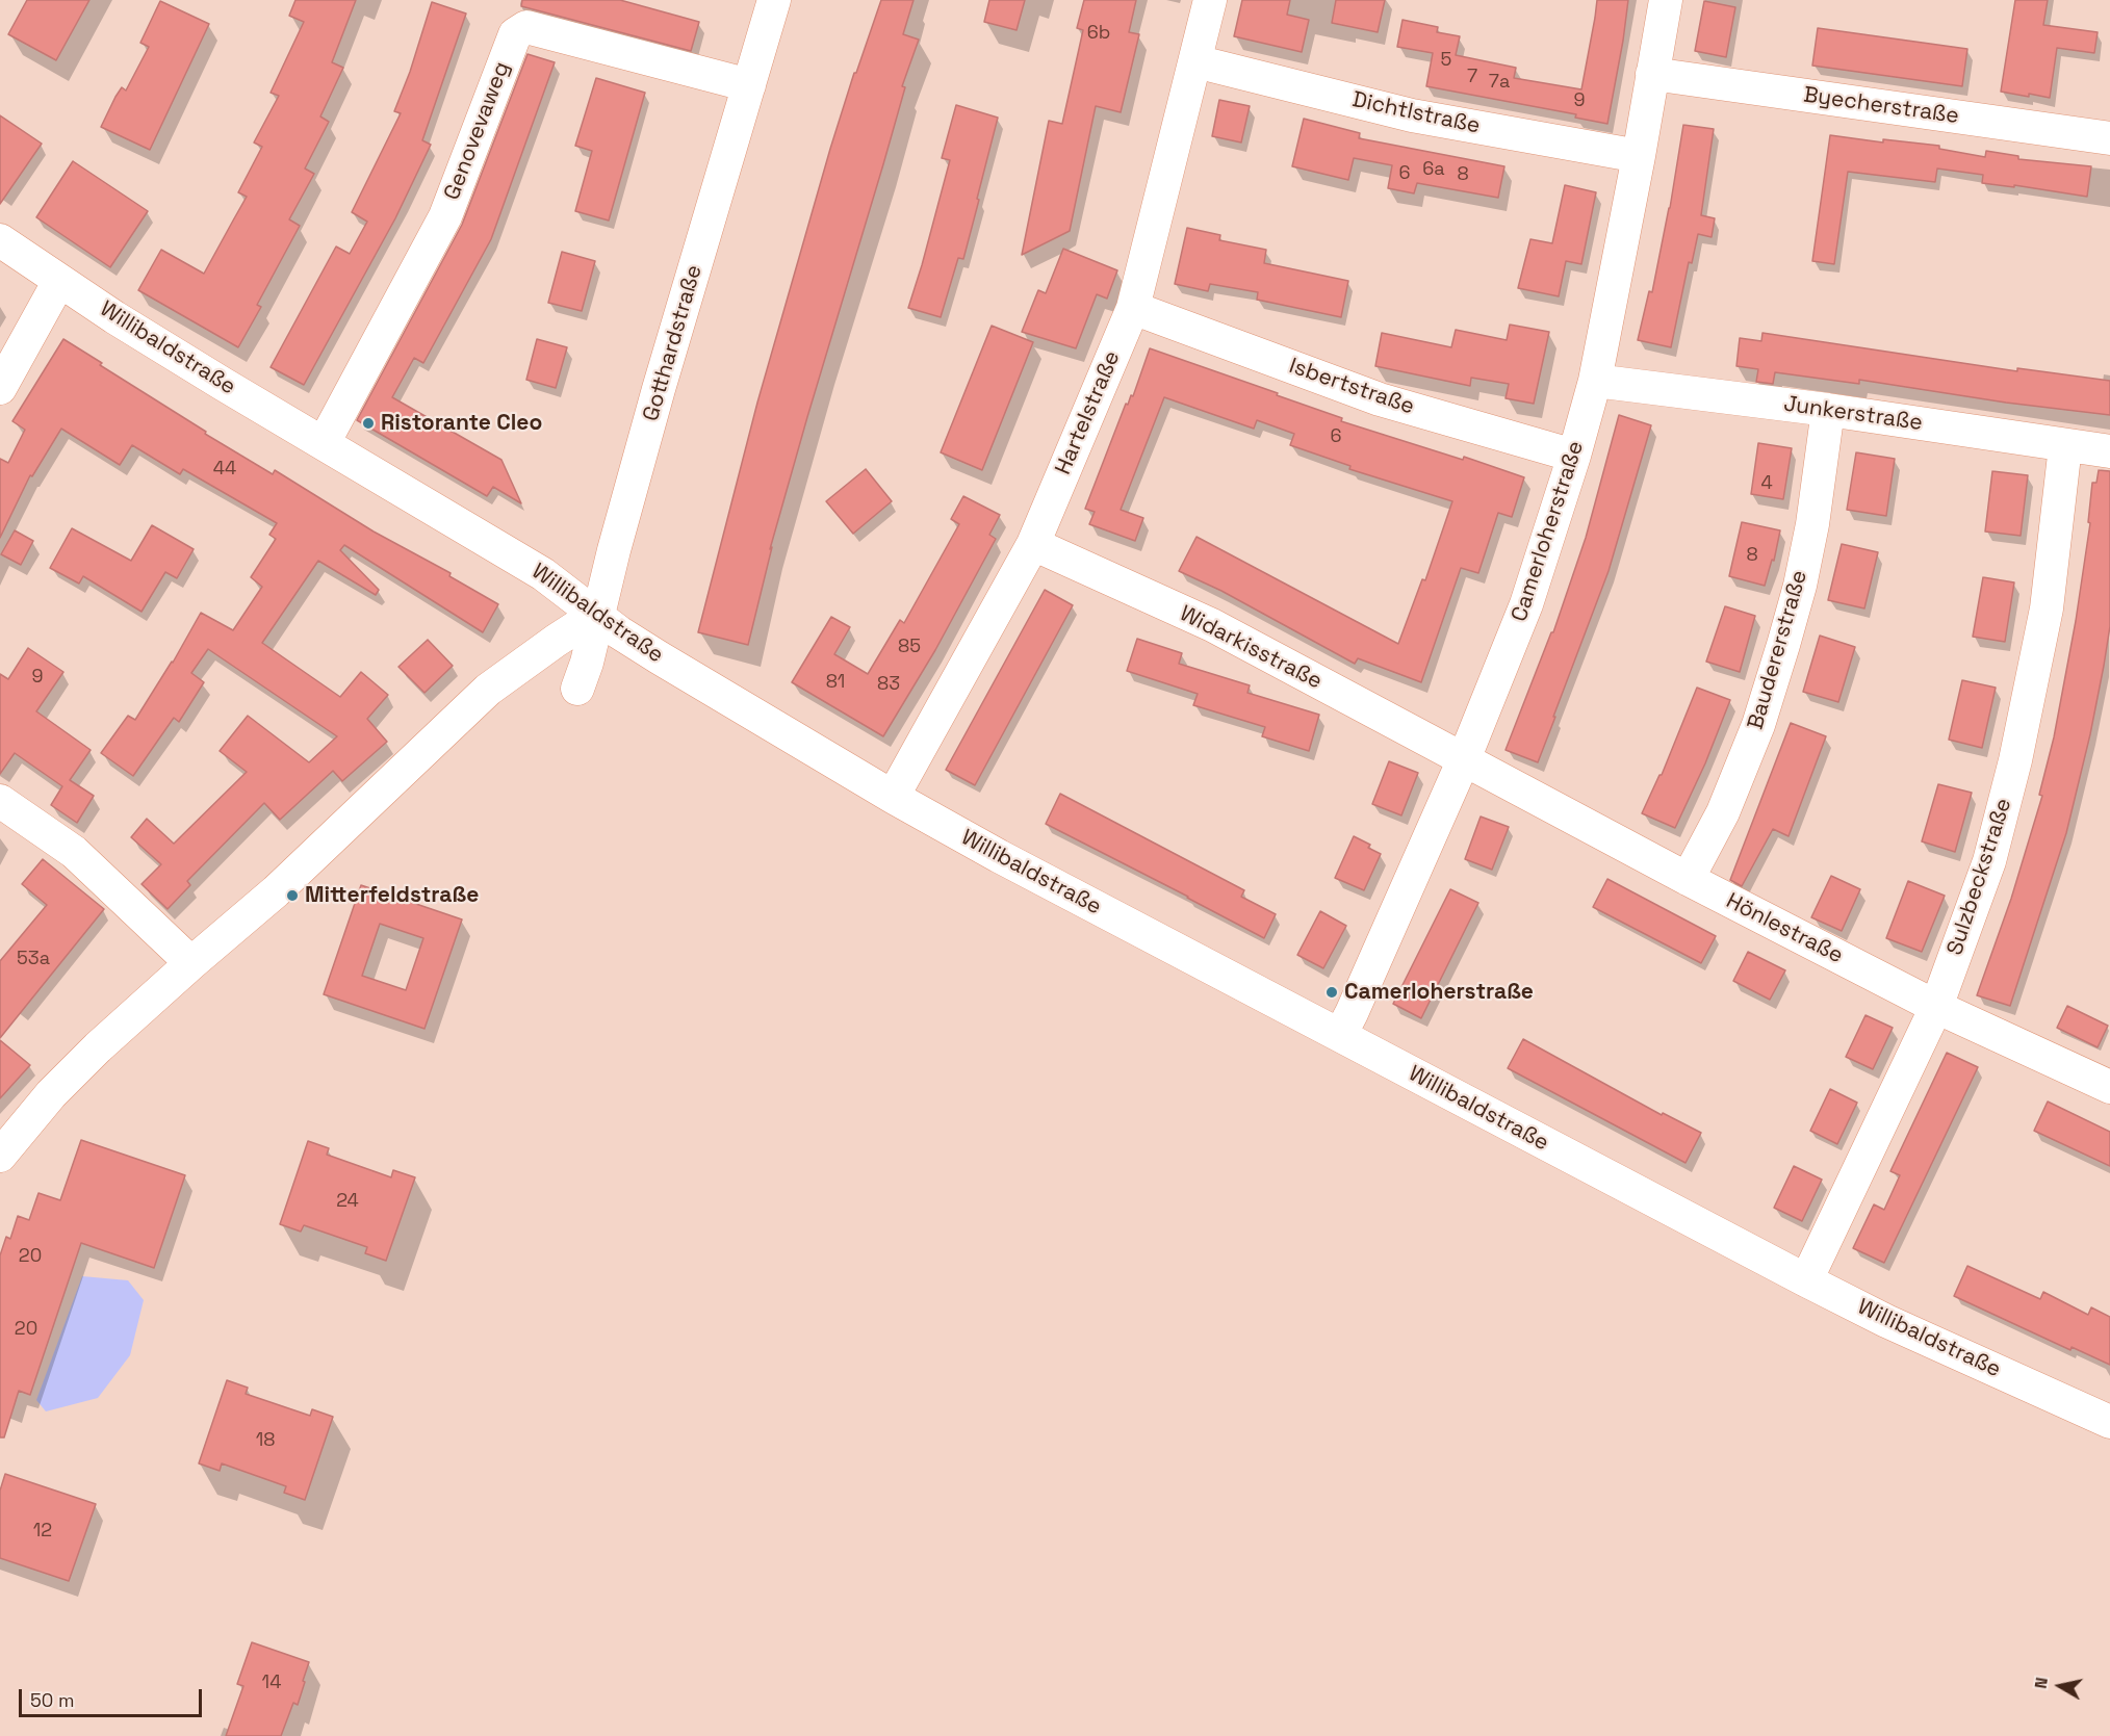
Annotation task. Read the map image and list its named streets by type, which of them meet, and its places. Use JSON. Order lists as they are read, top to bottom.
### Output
{
  "streets": {
    "street": [
      "Byecherstraße",
      "Dichtlstraße",
      "Genovevaweg",
      "Gotthardstraße",
      "Willibaldstraße",
      "Isbertstraße",
      "Hartelstraße",
      "Junkerstraße",
      "Camerloherstraße",
      "Widarkisstraße",
      "Baudererstraße",
      "Sulzbeckstraße",
      "Hönlestraße"
    ]
  },
  "crossings": [
    ["Byecherstraße", "Camerloherstraße"],
    ["Dichtlstraße", "Hartelstraße"],
    ["Dichtlstraße", "Camerloherstraße"],
    ["Genovevaweg", "Gotthardstraße"],
    ["Genovevaweg", "Willibaldstraße"],
    ["Gotthardstraße", "Willibaldstraße"],
    ["Willibaldstraße", "Hartelstraße"],
    ["Willibaldstraße", "Camerloherstraße"],
    ["Willibaldstraße", "Sulzbeckstraße"],
    ["Isbertstraße", "Hartelstraße"],
    ["Isbertstraße", "Camerloherstraße"],
    ["Hartelstraße", "Widarkisstraße"],
    ["Junkerstraße", "Camerloherstraße"],
    ["Junkerstraße", "Baudererstraße"],
    ["Junkerstraße", "Sulzbeckstraße"],
    ["Camerloherstraße", "Widarkisstraße"],
    ["Camerloherstraße", "Hönlestraße"],
    ["Widarkisstraße", "Hönlestraße"],
    ["Baudererstraße", "Hönlestraße"],
    ["Sulzbeckstraße", "Hönlestraße"]
  ],
  "places": ["Ristorante Cleo", "Mitterfeldstraße", "Camerloherstraße"],
  "house_numbers": [
    "6b",
    "5",
    "7",
    "7a",
    "9",
    "6a",
    "6",
    "8",
    "6",
    "44",
    "4",
    "8",
    "85",
    "9",
    "81",
    "83",
    "53a",
    "24",
    "20",
    "20",
    "18",
    "12",
    "14"
  ],
  "scale_bar": "50 m",
  "north": "left"
}
